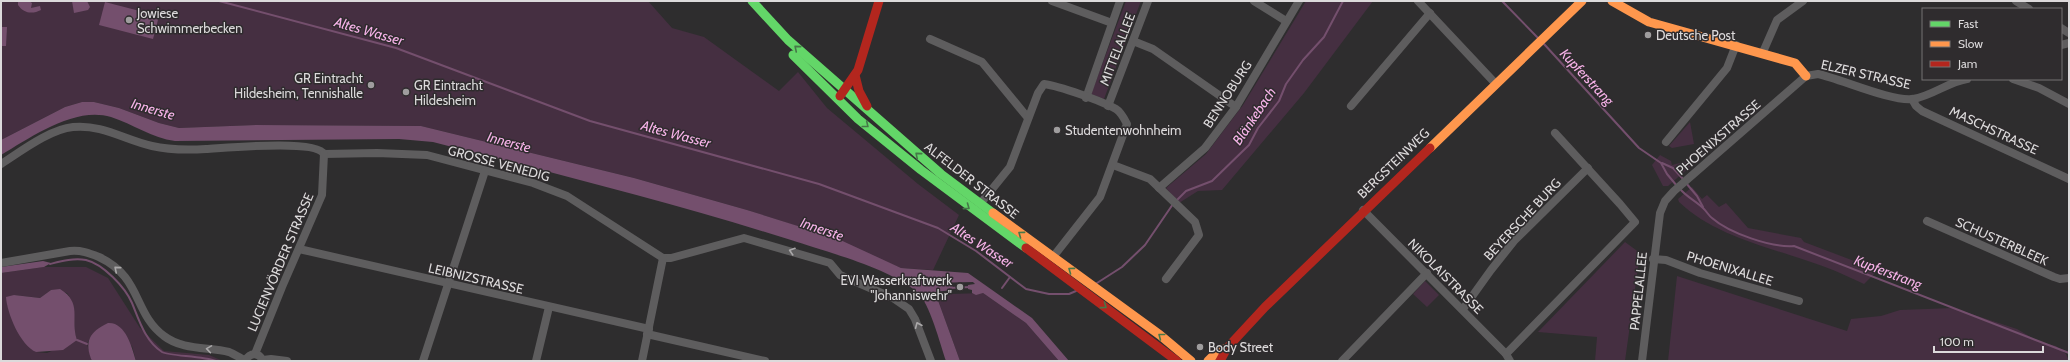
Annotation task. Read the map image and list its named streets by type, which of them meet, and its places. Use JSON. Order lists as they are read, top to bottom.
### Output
{
  "streets": {
    "main road": ["ELZER STRASSE", "BERGSTEINWEG", "ALFELDER STRASSE"],
    "street": [
      "MITTELALLEE",
      "BENNOBURG",
      "MASCHSTRASSE",
      "PHOENIXSTRASSE",
      "GROSSE VENEDIG",
      "BEYERSCHE BURG",
      "SCHUSTERBLEEK",
      "LUCIENVÖRDER STRASSE",
      "PHOENIXALLEE",
      "NIKOLAISTRASSE",
      "LEIBNIZSTRASSE",
      "PAPPELALLEE"
    ]
  },
  "crossings": [
    ["ELZER STRASSE", "MASCHSTRASSE"],
    ["ELZER STRASSE", "PHOENIXSTRASSE"],
    ["PHOENIXSTRASSE", "PAPPELALLEE"],
    ["GROSSE VENEDIG", "LUCIENVÖRDER STRASSE"],
    ["BERGSTEINWEG", "NIKOLAISTRASSE"],
    ["BEYERSCHE BURG", "NIKOLAISTRASSE"],
    ["LUCIENVÖRDER STRASSE", "LEIBNIZSTRASSE"],
    ["PHOENIXALLEE", "PAPPELALLEE"]
  ],
  "water": [
    "Altes Wasser",
    "Kupferstrang",
    "Innerste",
    "Blänkebach"
  ],
  "places": [
    "Jowiese Schwimmerbecken",
    "Deutsche Post",
    "GR Eintracht Hildesheim, Tennishalle",
    "GR Eintracht Hildesheim",
    "Studentenwohnheim",
    "EVI Wasserkraftwerk \"Johanniswehr\"",
    "Body Street"
  ],
  "legend": ["Fast", "Slow", "Jam"],
  "scale_bar": "100 m"
}
